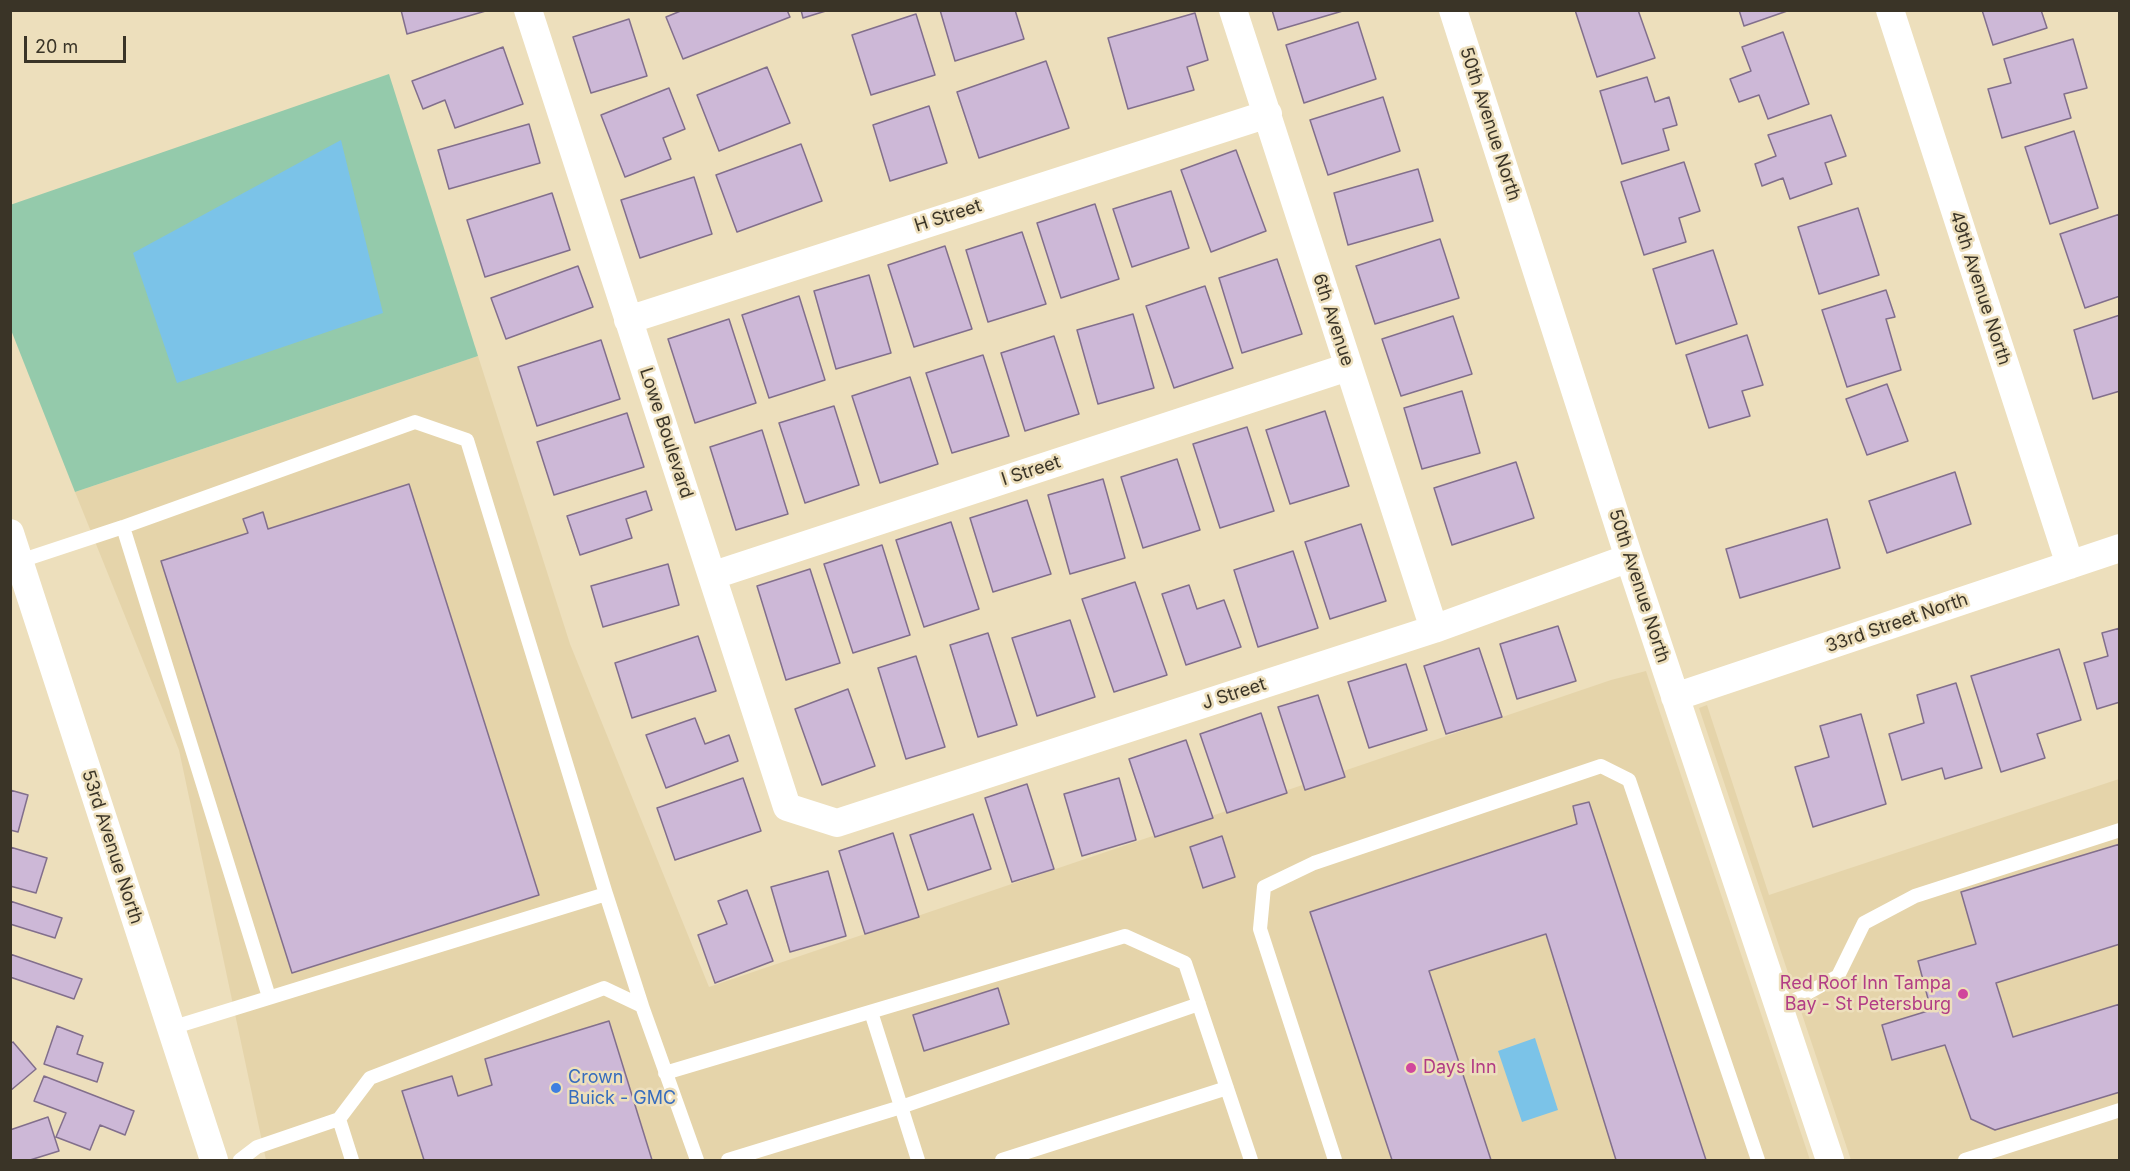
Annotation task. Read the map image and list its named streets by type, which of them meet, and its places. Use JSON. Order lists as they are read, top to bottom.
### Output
{
  "streets": {
    "street": [
      "50th Avenue North",
      "H Street",
      "49th Avenue North",
      "6th Avenue",
      "Lowe Boulevard",
      "I Street",
      "33rd Street North",
      "J Street",
      "53rd Avenue North"
    ]
  },
  "crossings": [
    ["50th Avenue North", "33rd Street North"],
    ["50th Avenue North", "J Street"],
    ["H Street", "6th Avenue"],
    ["H Street", "Lowe Boulevard"],
    ["49th Avenue North", "33rd Street North"],
    ["6th Avenue", "I Street"],
    ["6th Avenue", "J Street"],
    ["Lowe Boulevard", "I Street"],
    ["Lowe Boulevard", "J Street"]
  ],
  "places": ["Red Roof Inn Tampa Bay - St Petersburg", "Days Inn", "Crown Buick - GMC"],
  "scale_bar": "20 m"
}
